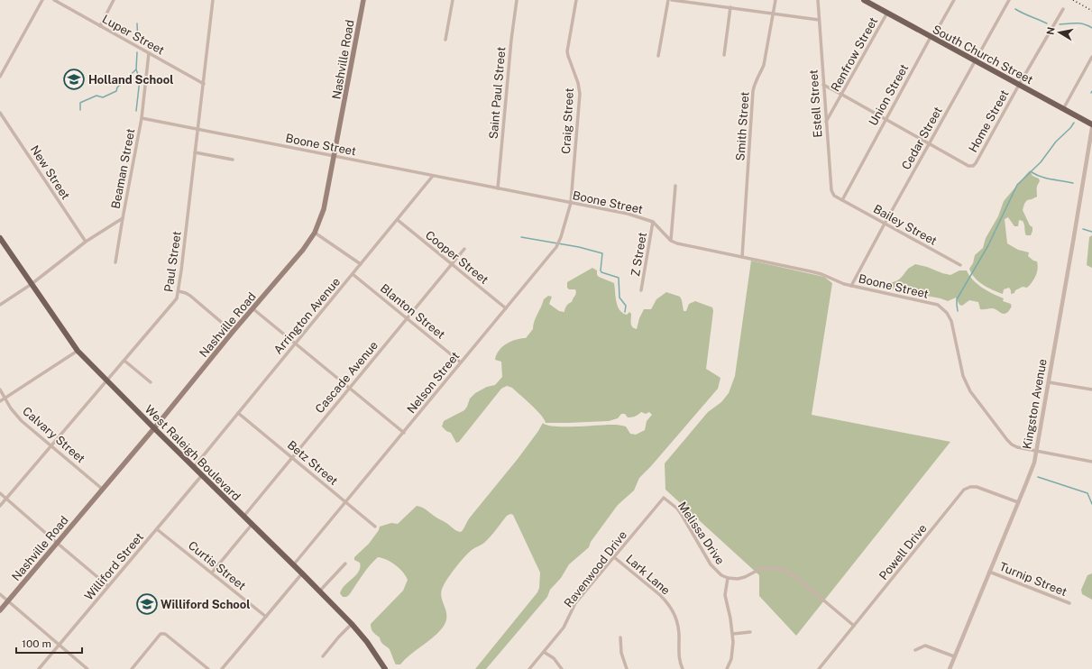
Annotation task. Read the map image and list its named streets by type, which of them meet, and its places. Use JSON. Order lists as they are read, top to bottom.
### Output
{
  "streets": {
    "main road": ["South Church Street", "Nashville Road", "West Raleigh Boulevard"],
    "street": [
      "Luper Street",
      "Renfrow Street",
      "Saint Paul Street",
      "Union Street",
      "Estell Street",
      "Craig Street",
      "Home Street",
      "Smith Street",
      "Cedar Street",
      "Boone Street",
      "Beaman Street",
      "New Street",
      "Bailey Street",
      "Z Street",
      "Cooper Street",
      "Paul Street",
      "Blanton Street",
      "Arrington Avenue",
      "Cascade Avenue",
      "Nelson Street",
      "Kingston Avenue",
      "Calvary Street",
      "Betz Street",
      "Melissa Drive",
      "Powell Drive",
      "Curtis Street",
      "Williford Street",
      "Ravenwood Drive",
      "Lark Lane",
      "Turnip Street"
    ]
  },
  "crossings": [
    ["Luper Street", "Beaman Street"],
    ["Luper Street", "Paul Street"],
    ["Renfrow Street", "South Church Street"],
    ["Renfrow Street", "Estell Street"],
    ["South Church Street", "Union Street"],
    ["South Church Street", "Home Street"],
    ["South Church Street", "Cedar Street"],
    ["Nashville Road", "Boone Street"],
    ["Nashville Road", "Calvary Street"],
    ["Nashville Road", "West Raleigh Boulevard"],
    ["Saint Paul Street", "Boone Street"],
    ["Union Street", "Estell Street"],
    ["Union Street", "Bailey Street"],
    ["Estell Street", "Bailey Street"],
    ["Craig Street", "Boone Street"],
    ["Craig Street", "Nelson Street"],
    ["Home Street", "Cedar Street"],
    ["Smith Street", "Boone Street"],
    ["Cedar Street", "Boone Street"],
    ["Cedar Street", "Bailey Street"],
    ["Boone Street", "Beaman Street"],
    ["Boone Street", "Z Street"],
    ["Boone Street", "Paul Street"],
    ["Boone Street", "Arrington Avenue"],
    ["Boone Street", "Nelson Street"],
    ["Boone Street", "Kingston Avenue"],
    ["Beaman Street", "New Street"],
    ["Beaman Street", "West Raleigh Boulevard"],
    ["Cooper Street", "Arrington Avenue"],
    ["Cooper Street", "Cascade Avenue"],
    ["Cooper Street", "Nelson Street"],
    ["Paul Street", "Calvary Street"],
    ["Paul Street", "West Raleigh Boulevard"],
    ["Blanton Street", "Arrington Avenue"],
    ["Blanton Street", "Cascade Avenue"],
    ["Blanton Street", "Nelson Street"],
    ["Arrington Avenue", "West Raleigh Boulevard"],
    ["Arrington Avenue", "Betz Street"],
    ["Cascade Avenue", "West Raleigh Boulevard"],
    ["Cascade Avenue", "Betz Street"],
    ["Nelson Street", "West Raleigh Boulevard"],
    ["Nelson Street", "Betz Street"],
    ["Kingston Avenue", "Powell Drive"],
    ["Kingston Avenue", "Turnip Street"],
    ["West Raleigh Boulevard", "Williford Street"],
    ["Melissa Drive", "Powell Drive"],
    ["Melissa Drive", "Ravenwood Drive"],
    ["Curtis Street", "Williford Street"],
    ["Ravenwood Drive", "Lark Lane"]
  ],
  "places": {
    "school or university": ["Holland School", "Williford School"]
  },
  "scale_bar": "100 m",
  "north": "left"
}
